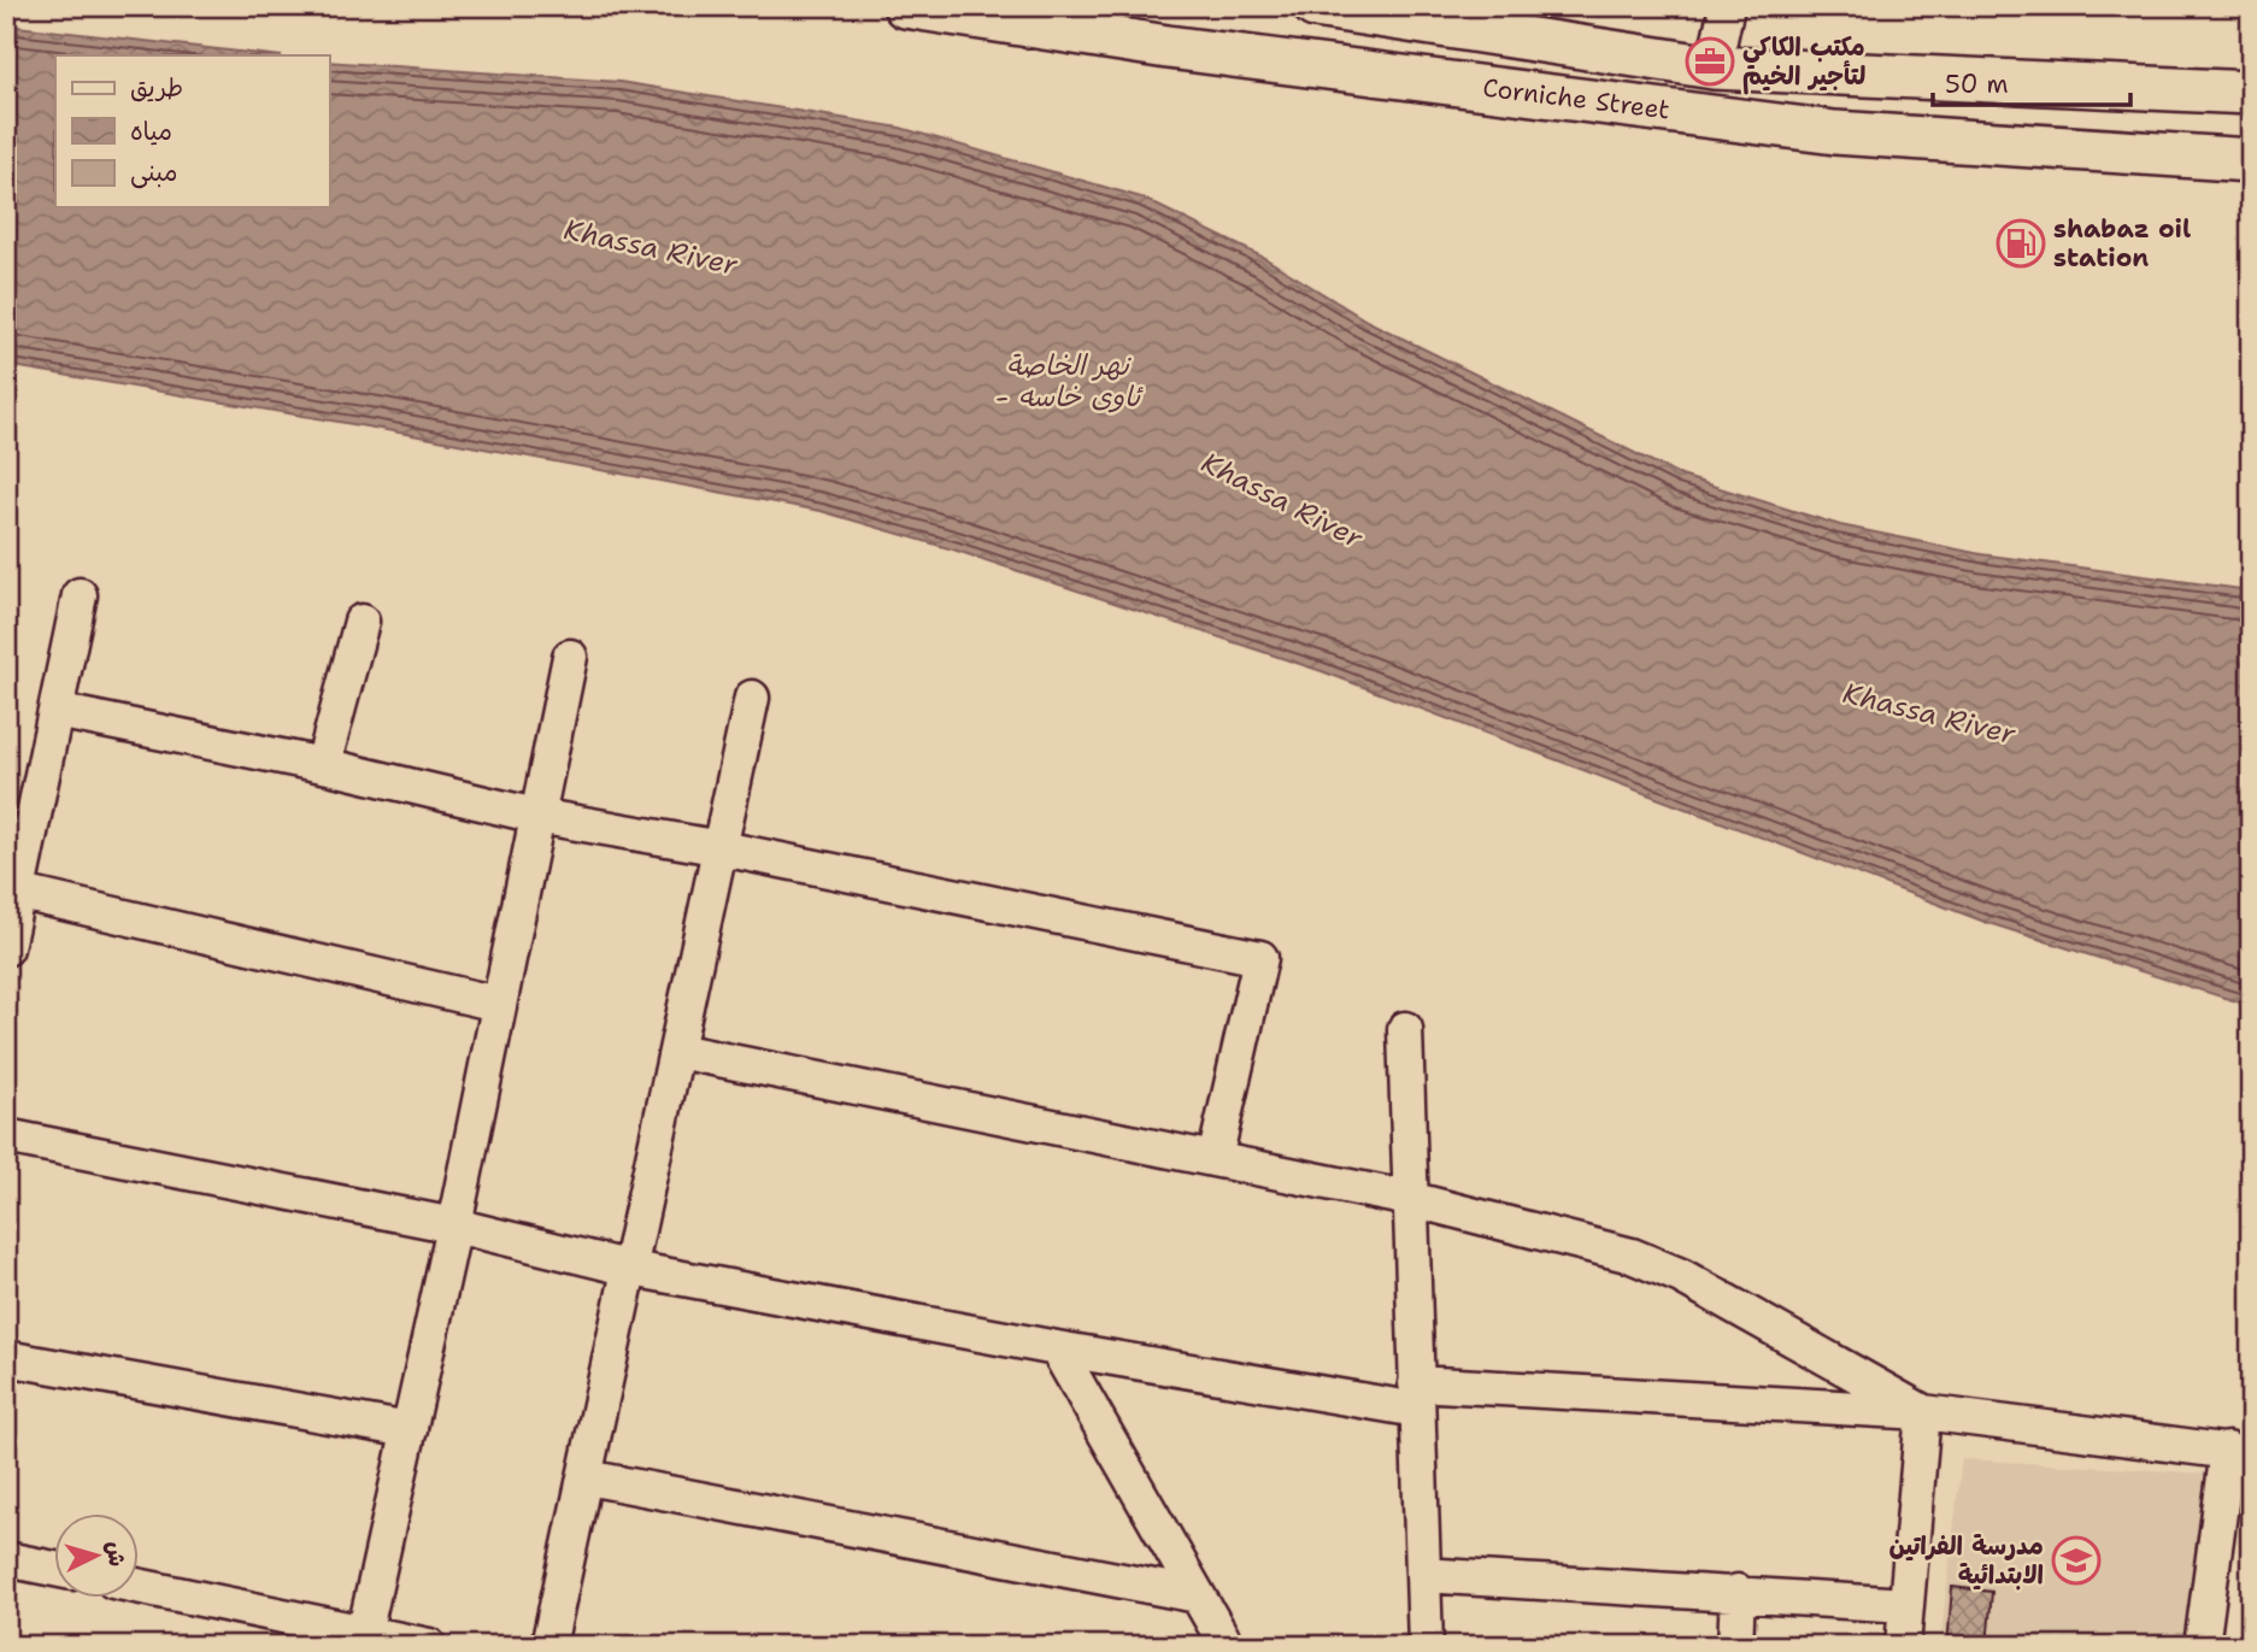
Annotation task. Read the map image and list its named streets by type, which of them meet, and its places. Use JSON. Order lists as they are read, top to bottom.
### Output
{
  "streets": {
    "main road": ["Corniche Street"]
  },
  "water": ["Khassa River", "نهر الخاصة - ئاوی خاسە"],
  "places": {
    "office": ["مكتب الكاكي لتأجير الخيم"],
    "fuel station": ["shabaz oil station"],
    "school or university": ["مدرسة الفراتين الابتدائية"]
  },
  "legend": ["طريق", "مياه", "مبنى"],
  "scale_bar": "50 m",
  "north": "right"
}
